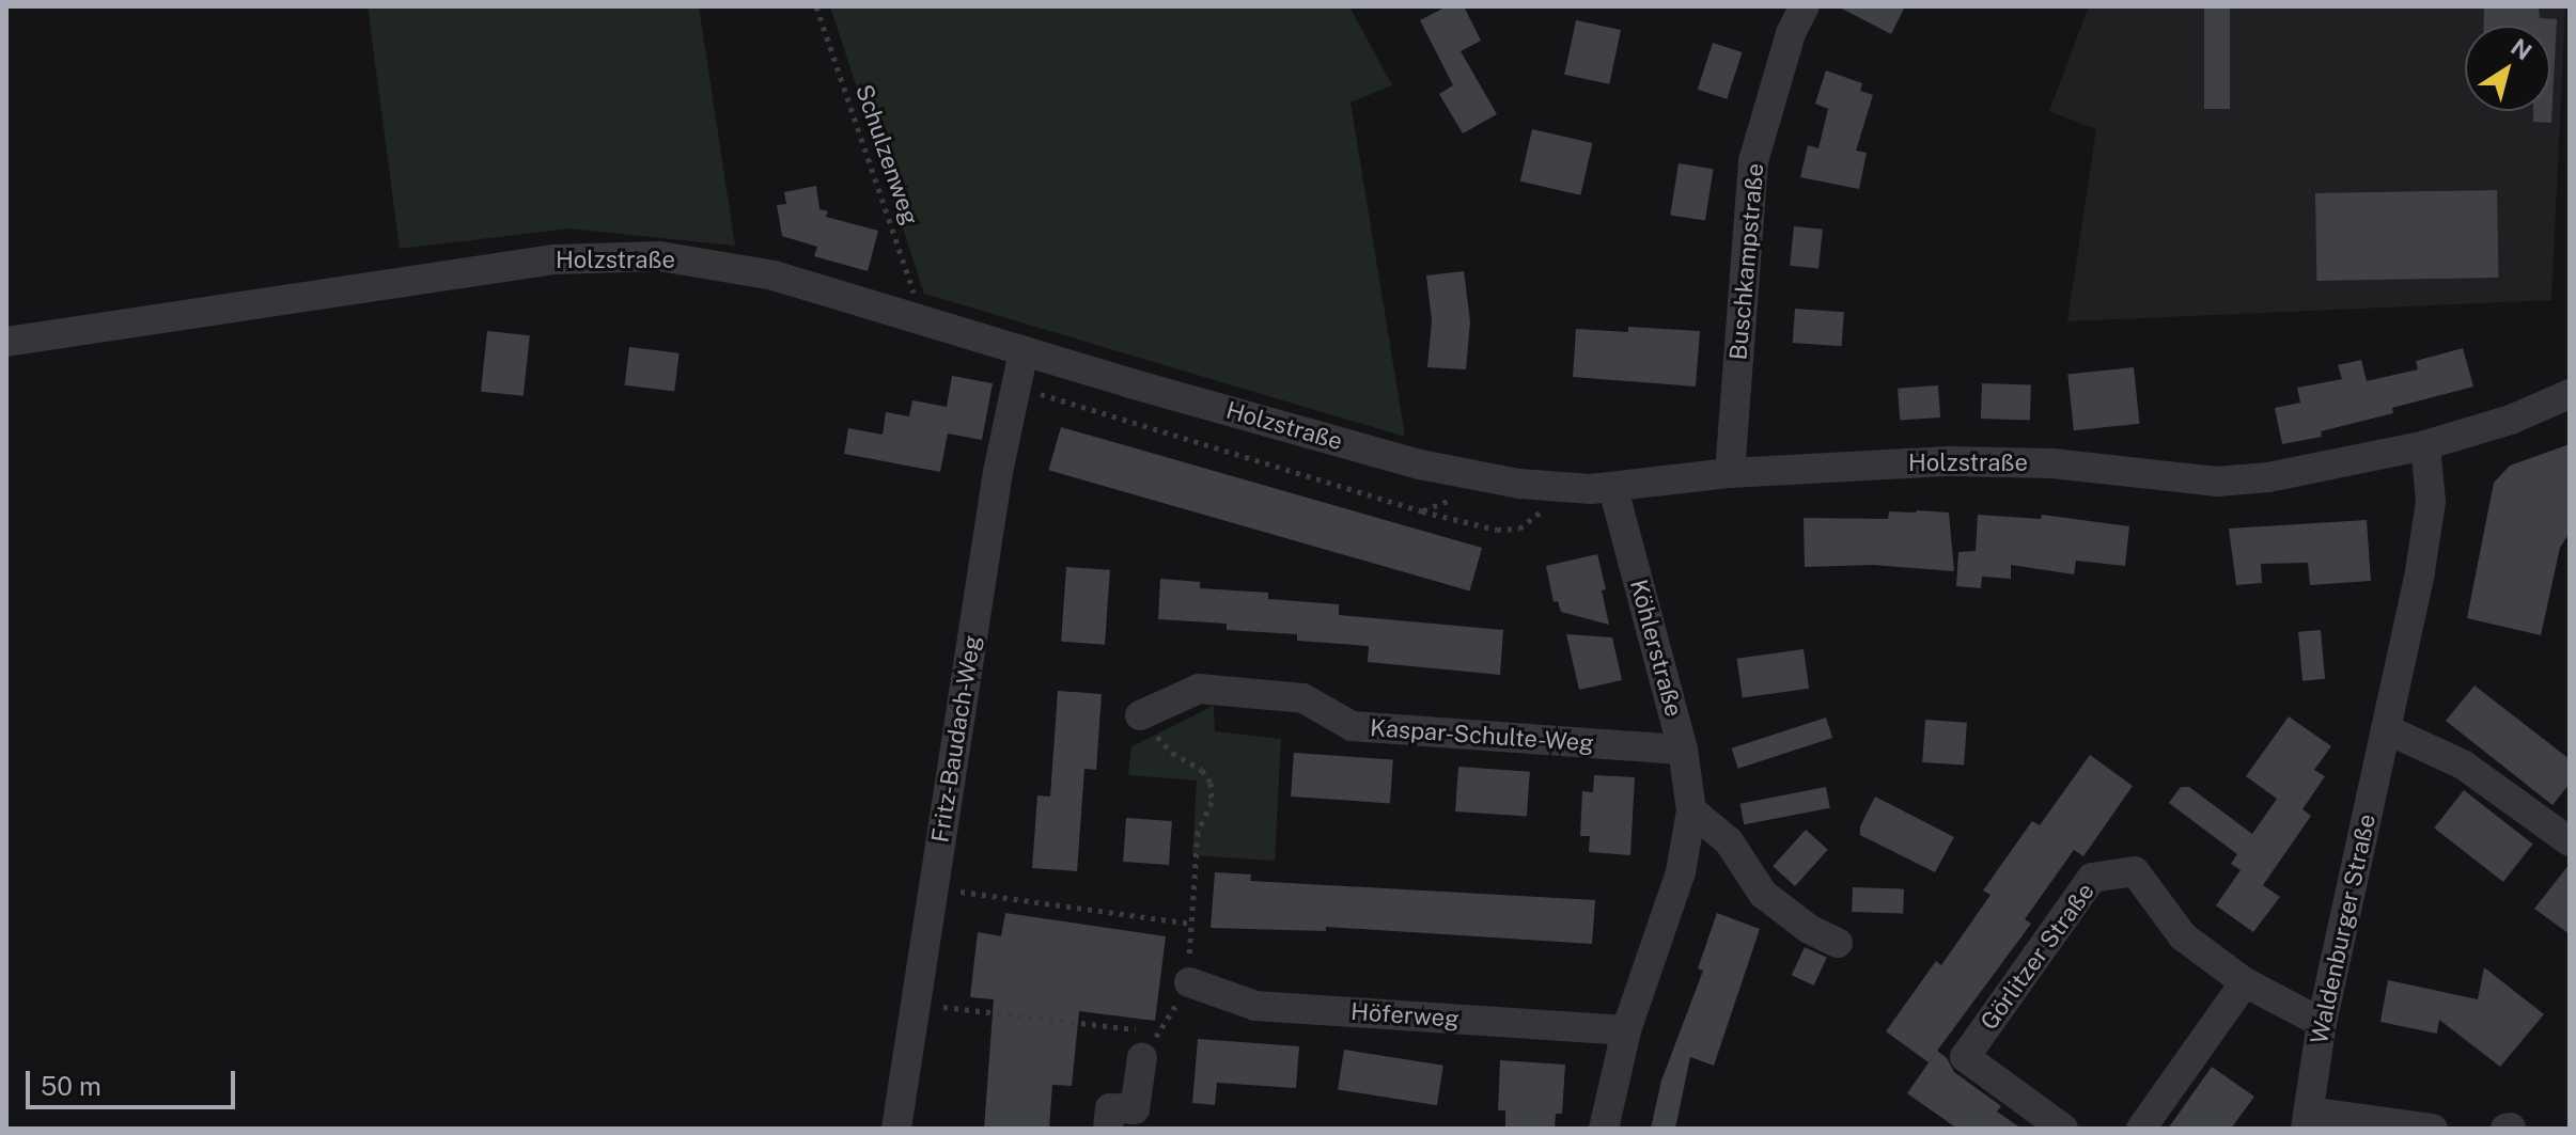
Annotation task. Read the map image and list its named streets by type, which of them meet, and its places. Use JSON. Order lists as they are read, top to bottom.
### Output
{
  "streets": {
    "street": [
      "Holzstraße",
      "Buschkampstraße",
      "Köhlerstraße",
      "Kaspar-Schulte-Weg",
      "Fritz-Baudach-Weg",
      "Waldenburger Straße",
      "Görlitzer Straße",
      "Höferweg"
    ],
    "path": ["Schulzenweg"]
  },
  "crossings": [
    ["Schulzenweg", "Holzstraße"],
    ["Holzstraße", "Buschkampstraße"],
    ["Holzstraße", "Köhlerstraße"],
    ["Holzstraße", "Fritz-Baudach-Weg"],
    ["Holzstraße", "Waldenburger Straße"],
    ["Köhlerstraße", "Kaspar-Schulte-Weg"],
    ["Köhlerstraße", "Höferweg"],
    ["Waldenburger Straße", "Görlitzer Straße"]
  ],
  "scale_bar": "50 m",
  "north": "top right"
}
